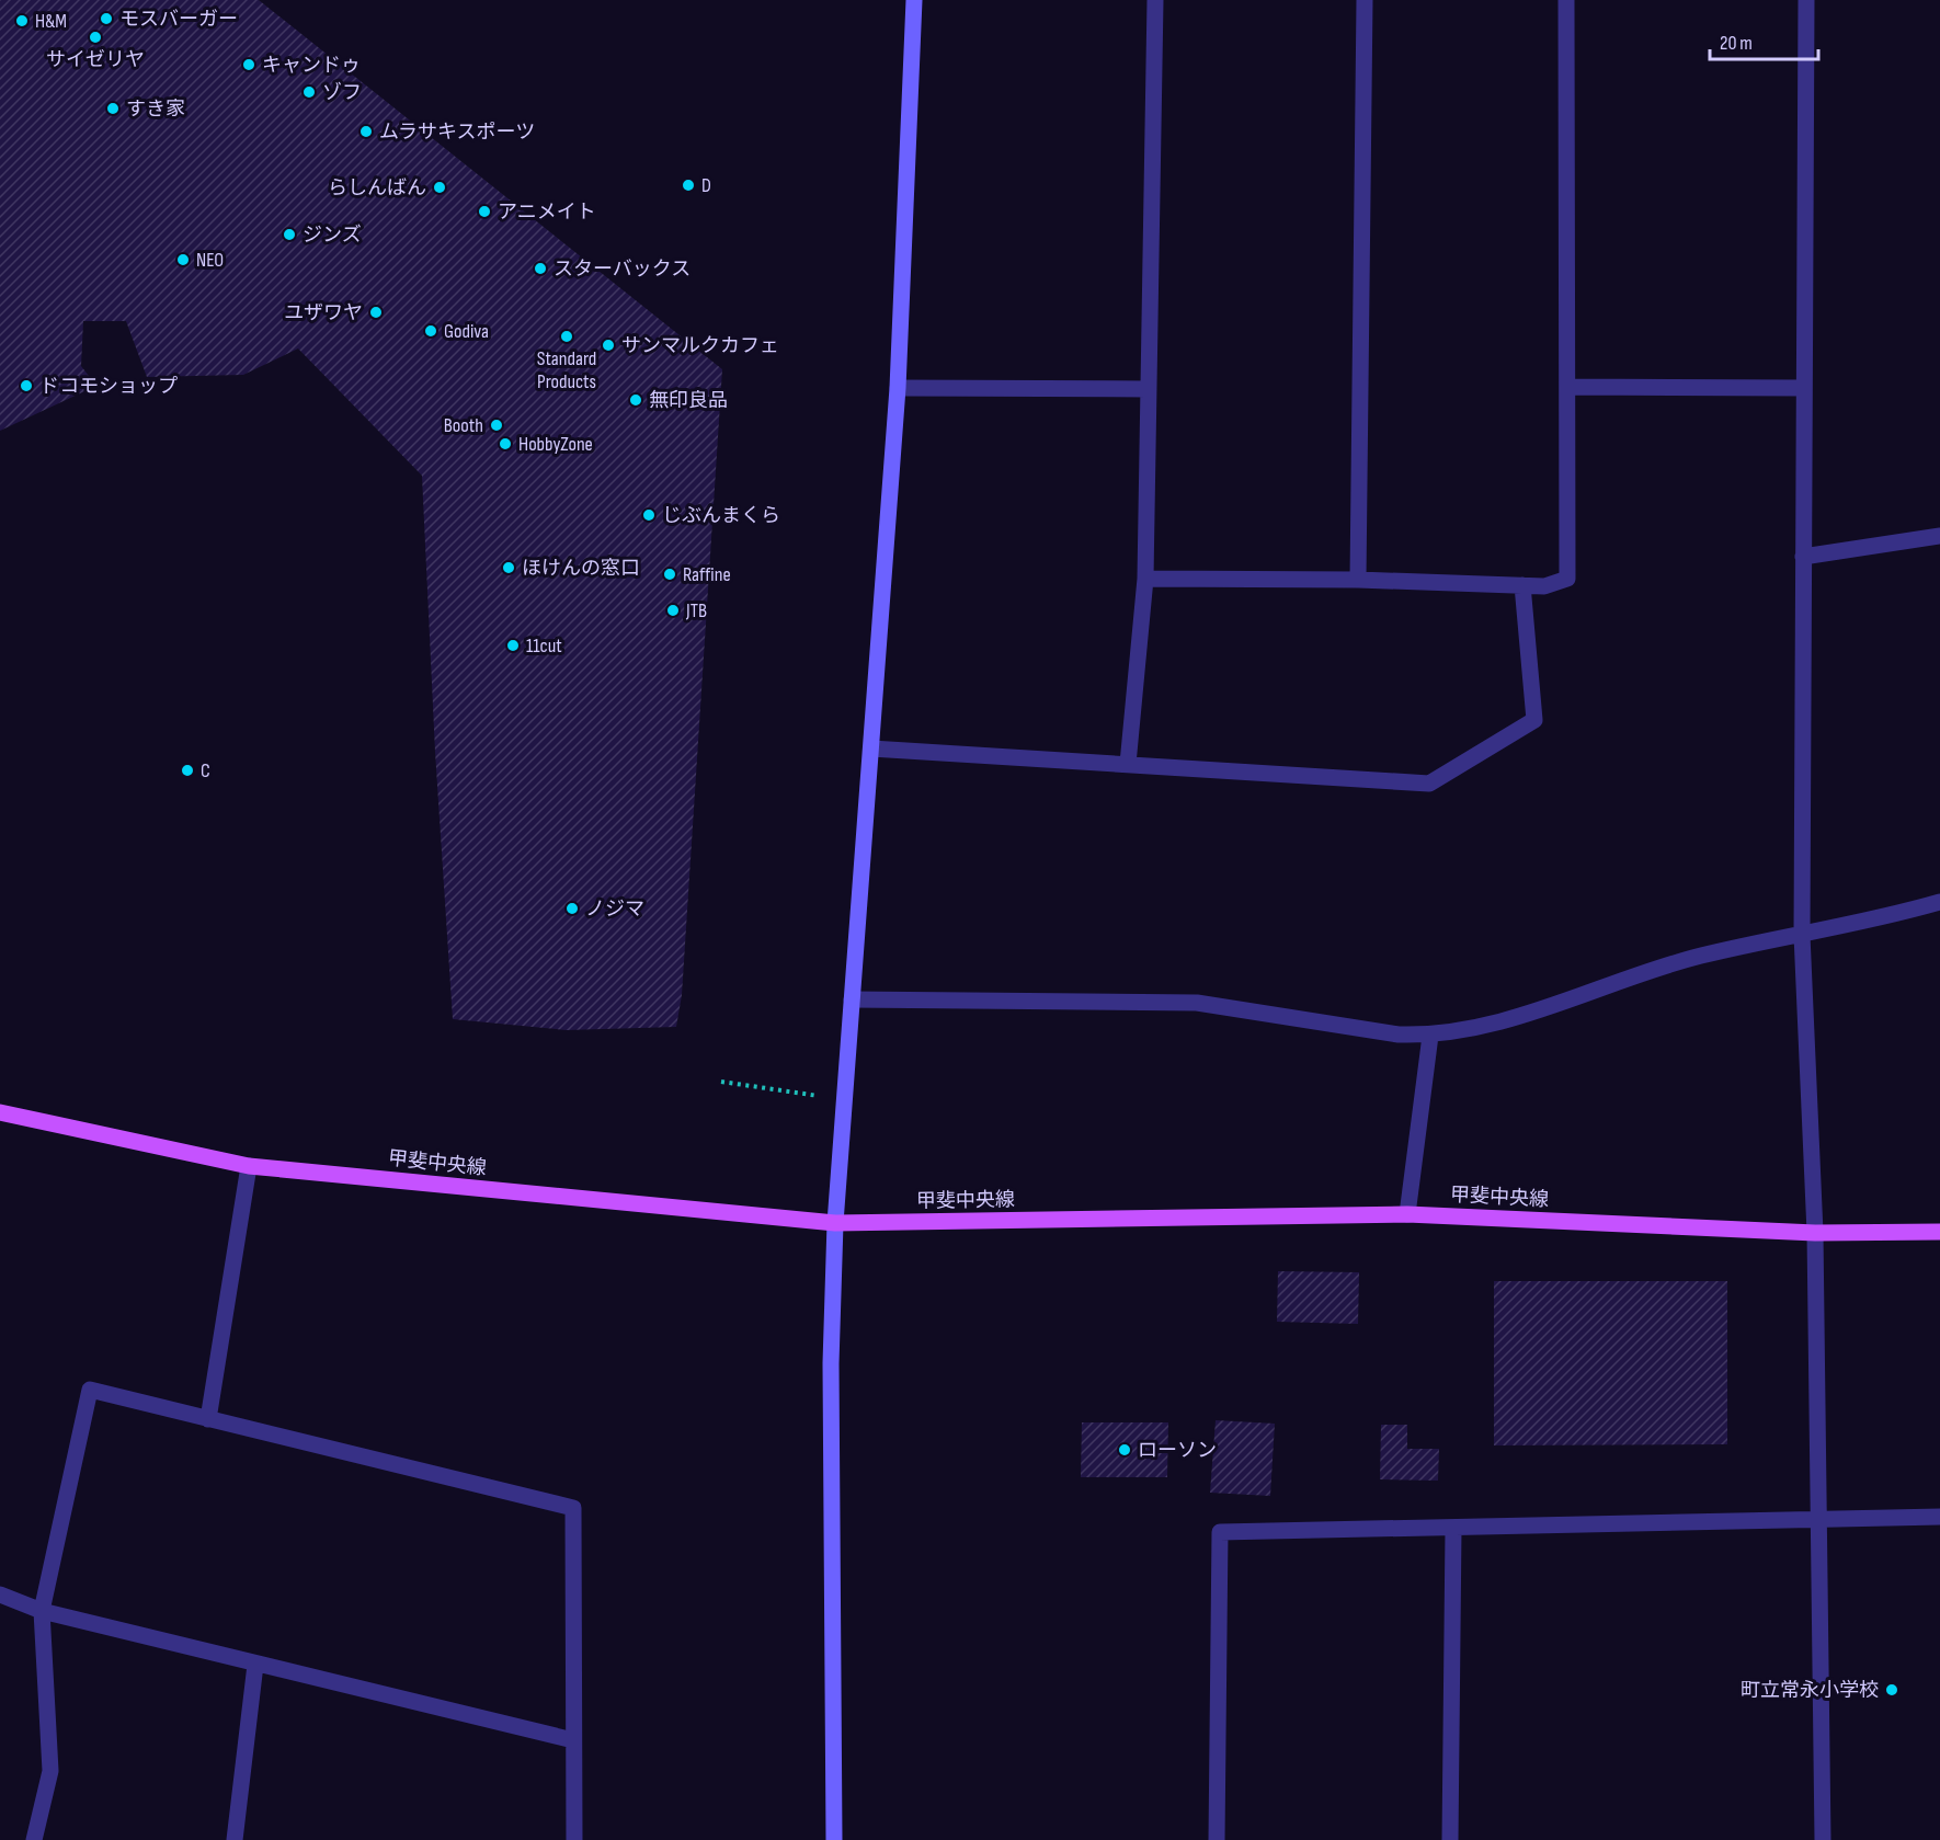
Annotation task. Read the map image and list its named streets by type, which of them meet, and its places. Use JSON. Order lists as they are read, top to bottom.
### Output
{
  "streets": {
    "main road": ["甲斐中央線"]
  },
  "places": [
    "モスバーガー",
    "H&M",
    "サイゼリヤ",
    "キャンドゥ",
    "ゾフ",
    "すき家",
    "ムラサキスポーツ",
    "D",
    "らしんばん",
    "アニメイト",
    "ジンズ",
    "NEO",
    "スターバックス",
    "ユザワヤ",
    "Godiva",
    "Standard Products",
    "サンマルクカフェ",
    "ドコモショップ",
    "無印良品",
    "Booth",
    "HobbyZone",
    "じぶんまくら",
    "ほけんの窓口",
    "Raffine",
    "JTB",
    "11cut",
    "C",
    "ノジマ",
    "ローソン",
    "町立常永小学校"
  ],
  "scale_bar": "20 m"
}
